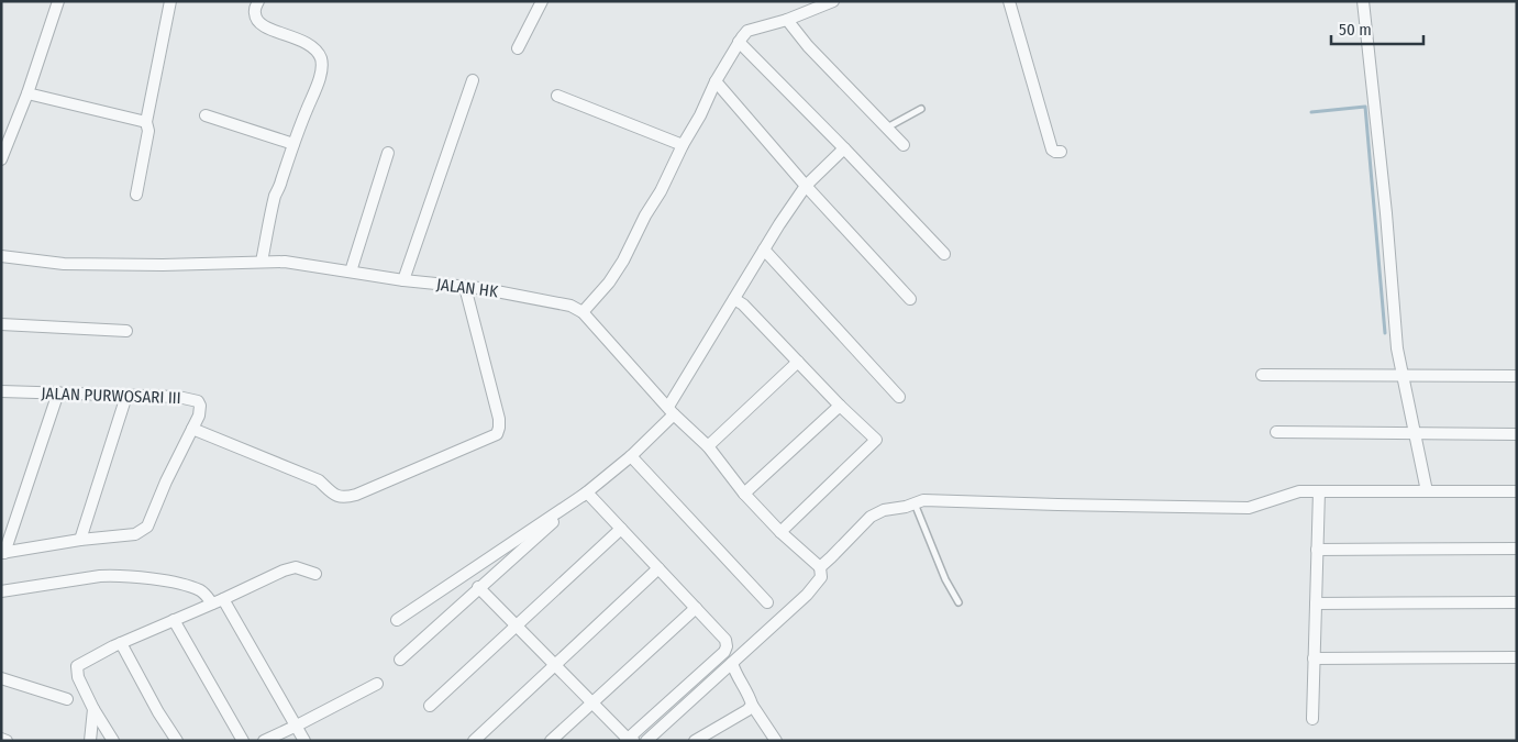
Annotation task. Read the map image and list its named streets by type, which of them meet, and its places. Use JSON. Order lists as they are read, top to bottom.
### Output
{
  "streets": {
    "street": ["JALAN HK", "JALAN PURWOSARI III"]
  },
  "scale_bar": "50 m"
}
